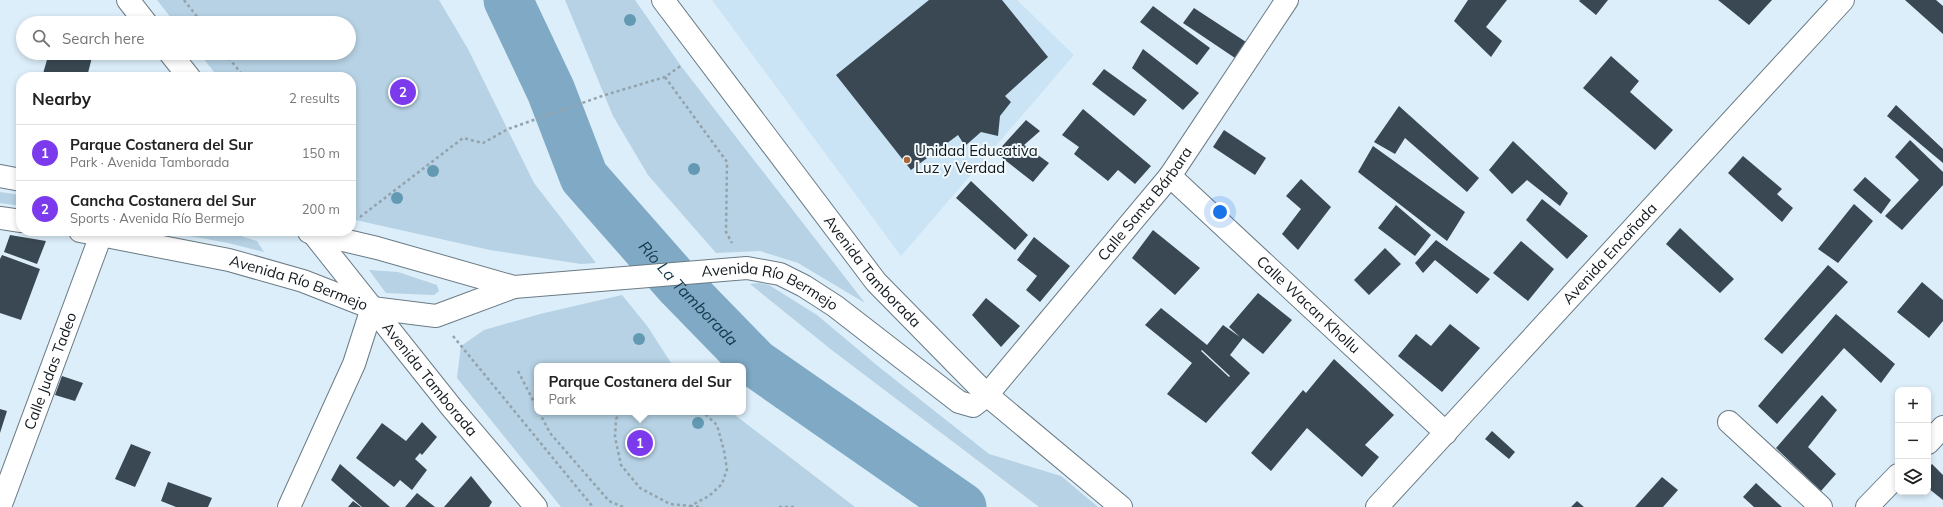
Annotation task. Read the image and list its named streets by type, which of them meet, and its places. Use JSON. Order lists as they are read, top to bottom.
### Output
{
  "streets": {
    "main road": [
      "Calle Santa Bárbara",
      "Avenida Encañada",
      "Avenida Tamborada",
      "Avenida Río Bermejo",
      "Calle Wacan Khollu",
      "Calle Judas Tadeo"
    ]
  },
  "crossings": [
    ["Calle Santa Bárbara", "Avenida Tamborada"],
    ["Calle Santa Bárbara", "Avenida Río Bermejo"],
    ["Calle Santa Bárbara", "Calle Wacan Khollu"],
    ["Avenida Encañada", "Calle Wacan Khollu"],
    ["Avenida Tamborada", "Avenida Río Bermejo"]
  ],
  "water": ["Río La Tamborada"],
  "places": ["Unidad Educativa Luz y Verdad"],
  "page": {
    "search": "Search here",
    "heading": ["Nearby", "2 results"],
    "pins": ["2", "1"],
    "list": [
      {
        "mark": "1",
        "name": "Parque Costanera del Sur",
        "note": "Park · Avenida Tamborada",
        "value": "150 m"
      },
      {
        "mark": "2",
        "name": "Cancha Costanera del Sur",
        "note": "Sports · Avenida Río Bermejo",
        "value": "200 m"
      }
    ],
    "popup": ["Parque Costanera del Sur", "Park"],
    "map_buttons": ["+", "−"]
  }
}
